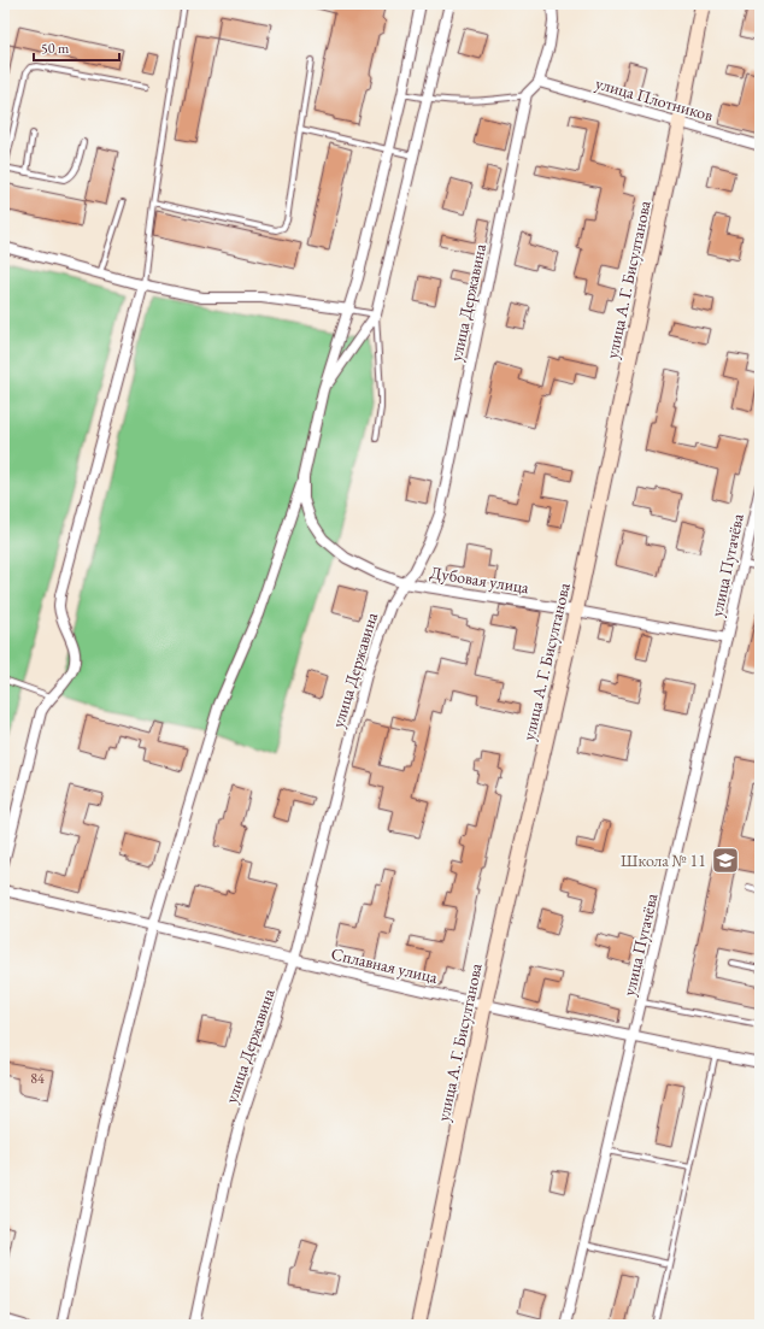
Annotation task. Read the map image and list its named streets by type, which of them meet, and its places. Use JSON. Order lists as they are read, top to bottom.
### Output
{
  "streets": {
    "street": [
      "улица Плотников",
      "улица А. Г. Бисултанова",
      "улица Державина",
      "улица Пугачёва",
      "Дубовая улица",
      "Сплавная улица"
    ]
  },
  "crossings": [
    ["улица Плотников", "улица А. Г. Бисултанова"],
    ["улица А. Г. Бисултанова", "Дубовая улица"],
    ["улица А. Г. Бисултанова", "Сплавная улица"],
    ["улица Державина", "Дубовая улица"],
    ["улица Державина", "Сплавная улица"],
    ["улица Пугачёва", "Дубовая улица"],
    ["улица Пугачёва", "Сплавная улица"]
  ],
  "places": {
    "school or university": ["Школа № 11"]
  },
  "house_numbers": ["84"],
  "scale_bar": "50 m"
}
